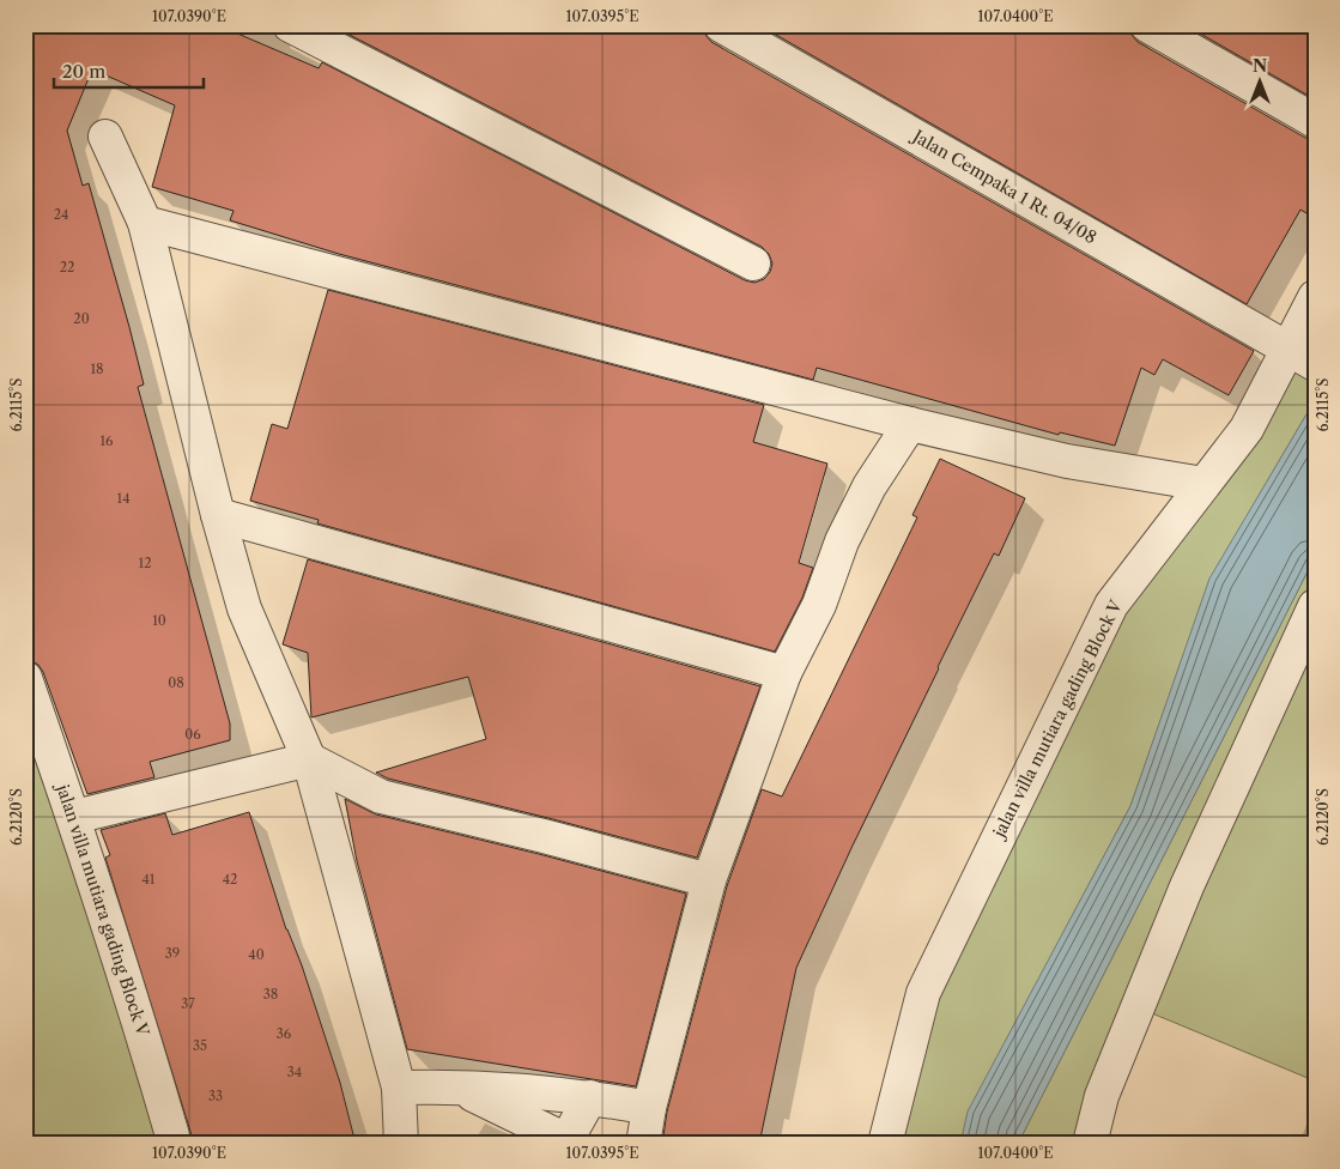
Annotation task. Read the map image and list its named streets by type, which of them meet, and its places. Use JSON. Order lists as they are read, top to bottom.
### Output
{
  "streets": {
    "street": ["Jalan Cempaka 1 Rt. 04/08", "jalan villa mutiara gading Block V"]
  },
  "crossings": [
    ["Jalan Cempaka 1 Rt. 04/08", "jalan villa mutiara gading Block V"]
  ],
  "house_numbers": [
    "24",
    "22",
    "20",
    "18",
    "16",
    "14",
    "12",
    "10",
    "08",
    "06",
    "41",
    "42",
    "39",
    "40",
    "38",
    "37",
    "36",
    "35",
    "34",
    "33"
  ],
  "scale_bar": "20 m",
  "north": "top",
  "coordinates": [
    "107.0390°E",
    "107.0395°E",
    "107.0400°E",
    "6.2115°S",
    "6.2120°S"
  ]
}
